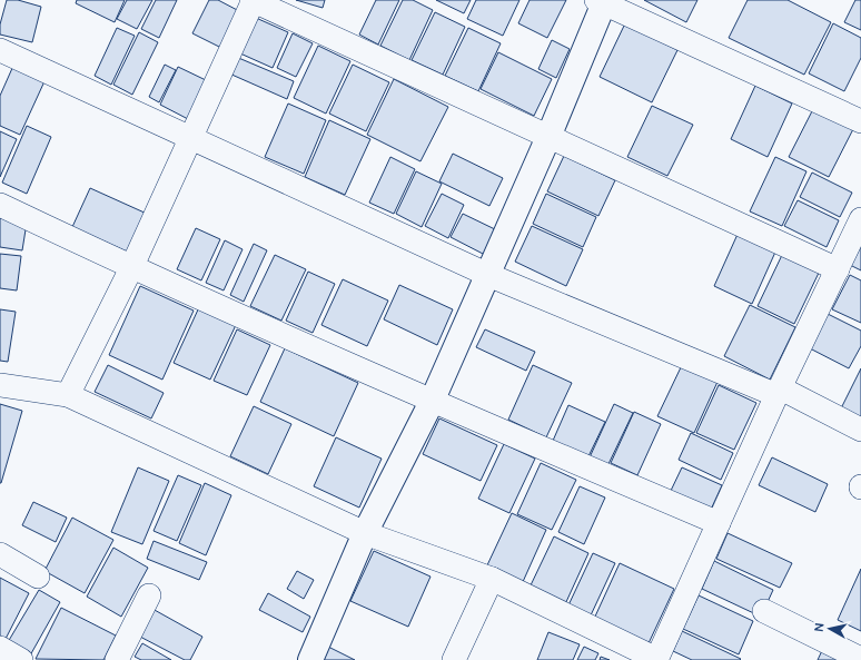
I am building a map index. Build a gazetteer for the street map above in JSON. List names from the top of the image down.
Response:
{
  "north": "left"
}
